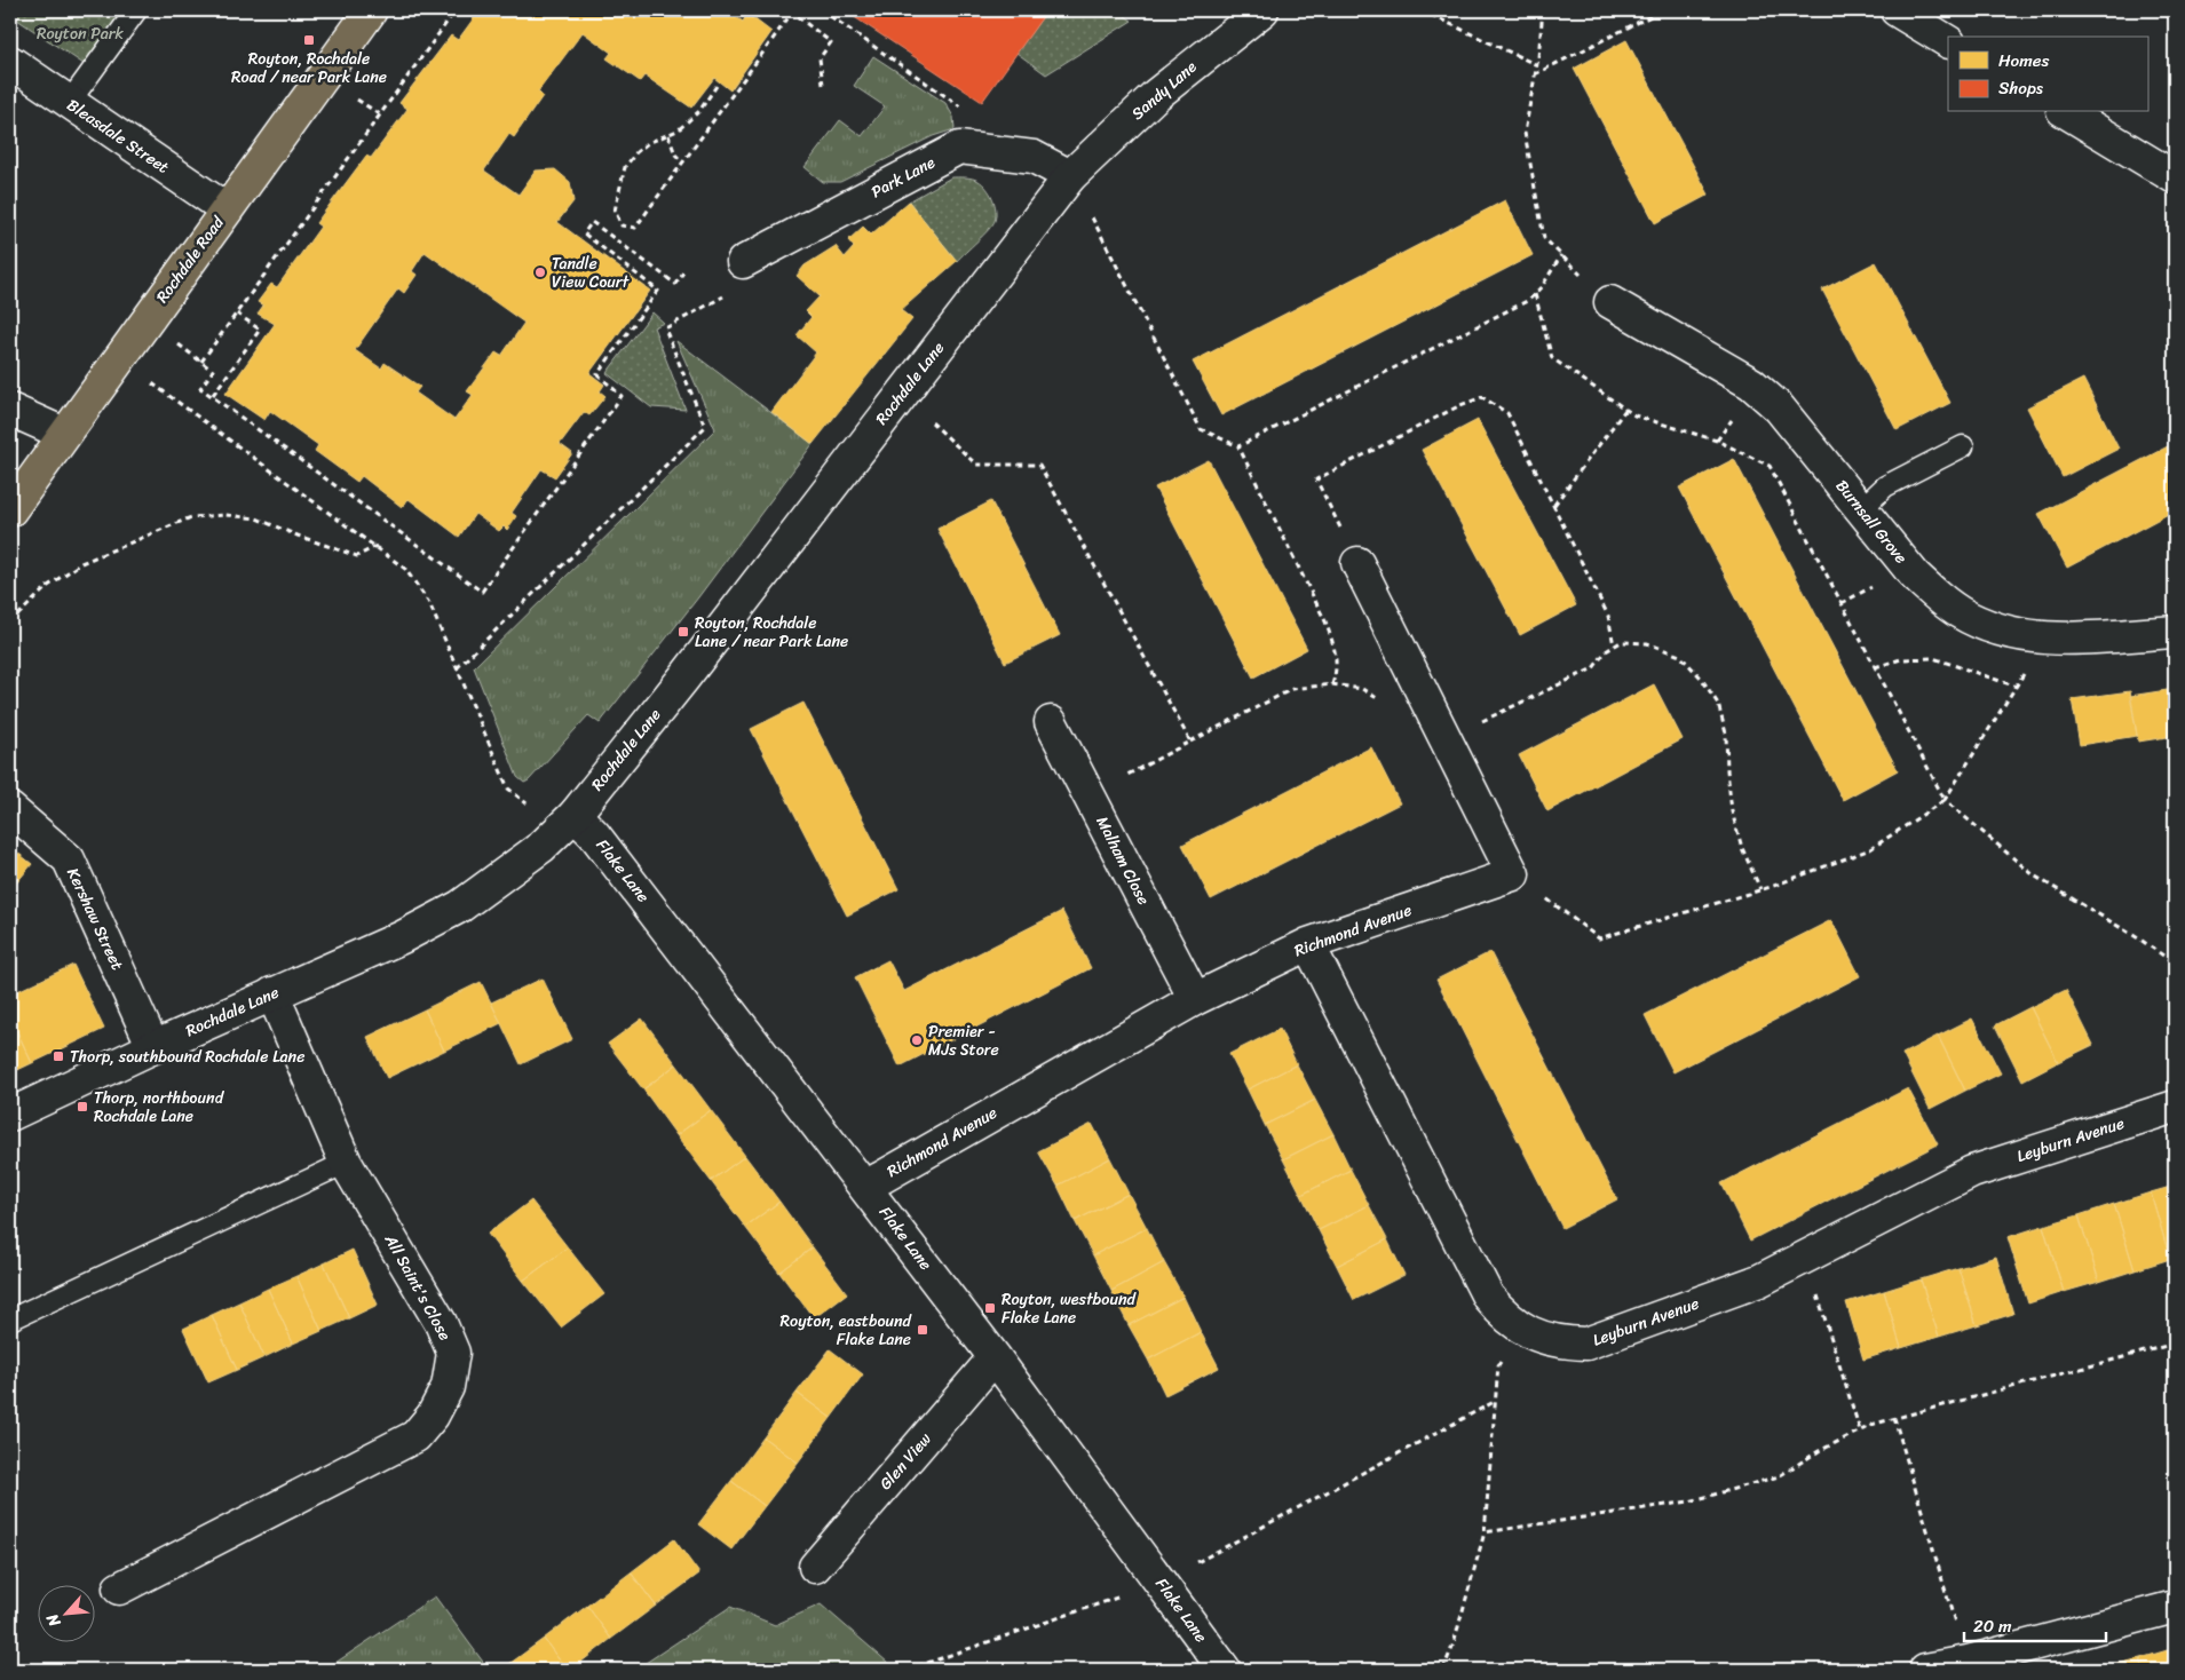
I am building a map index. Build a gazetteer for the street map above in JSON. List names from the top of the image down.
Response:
{
  "streets": {
    "main road": ["Rochdale Road"],
    "street": [
      "Sandy Lane",
      "Bleasdale Street",
      "Park Lane",
      "Rochdale Lane",
      "Burnsall Grove",
      "Malham Close",
      "Flake Lane",
      "Kershaw Street",
      "Richmond Avenue",
      "Leyburn Avenue",
      "All Saint's Close",
      "Glen View"
    ]
  },
  "crossings": [
    ["Sandy Lane", "Park Lane"],
    ["Sandy Lane", "Rochdale Lane"],
    ["Bleasdale Street", "Rochdale Road"],
    ["Park Lane", "Rochdale Lane"],
    ["Rochdale Lane", "Flake Lane"],
    ["Rochdale Lane", "Kershaw Street"],
    ["Rochdale Lane", "All Saint's Close"],
    ["Malham Close", "Richmond Avenue"],
    ["Flake Lane", "Richmond Avenue"],
    ["Flake Lane", "Glen View"],
    ["Richmond Avenue", "Leyburn Avenue"]
  ],
  "parks": ["Royton Park"],
  "places": {
    "transit": [
      "Royton, Rochdale Road / near Park Lane",
      "Royton, Rochdale Lane / near Park Lane",
      "Thorp, southbound Rochdale Lane",
      "Thorp, northbound Rochdale Lane",
      "Royton, westbound Flake Lane",
      "Royton, eastbound Flake Lane"
    ],
    "other": ["Tandle View Court", "Premier - MJs Store"]
  },
  "legend": ["Homes", "Shops"],
  "scale_bar": "20 m",
  "north": "bottom left"
}
